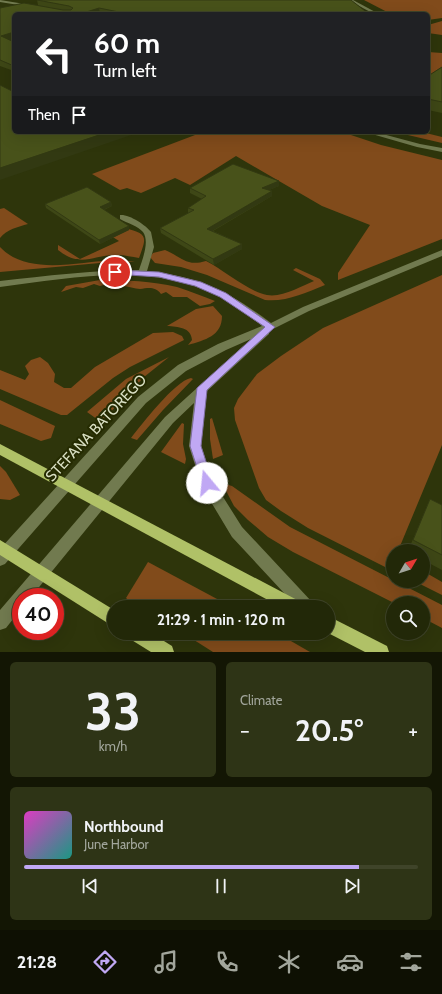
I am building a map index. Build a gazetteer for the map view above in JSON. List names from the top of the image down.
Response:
{
  "streets": {
    "street": ["STEFANA BATOREGO"]
  },
  "north": "top right",
  "page": {
    "turn": ["60 m", "Turn left"],
    "then": "Then",
    "limit": "40",
    "trip": "21:29 · 1 min · 120 m",
    "tile": [
      ["33", "km/h"],
      "Climate"
    ],
    "heat": ["−", "20.5°", "+"],
    "song": ["Northbound", "June Harbor"],
    "tabs": "21:28"
  }
}
